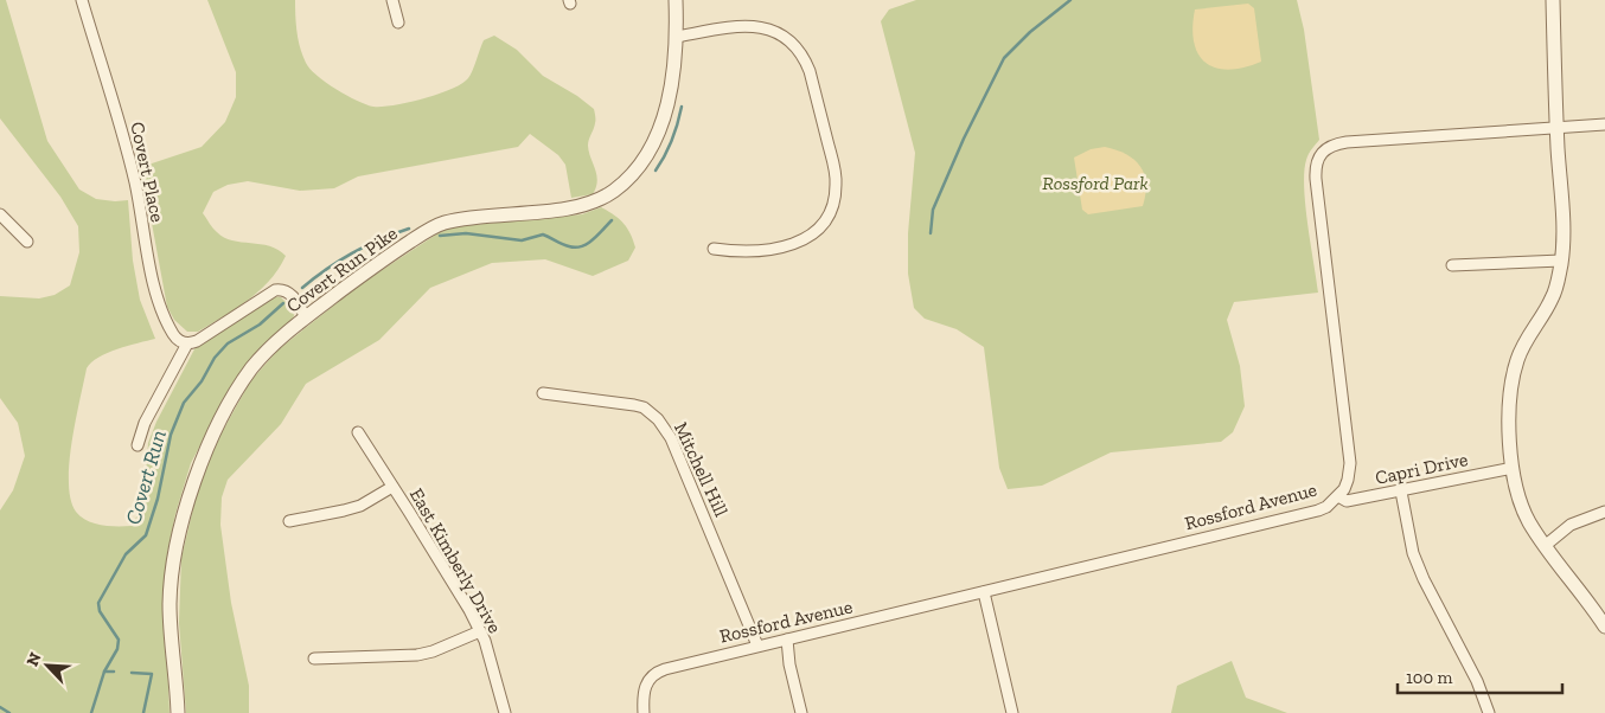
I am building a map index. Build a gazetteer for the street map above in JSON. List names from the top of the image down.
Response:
{
  "streets": {
    "street": [
      "Covert Place",
      "Covert Run Pike",
      "Capri Drive",
      "Mitchell Hill",
      "Rossford Avenue",
      "East Kimberly Drive"
    ]
  },
  "crossings": [
    ["Capri Drive", "Rossford Avenue"],
    ["Mitchell Hill", "Rossford Avenue"]
  ],
  "water": ["Covert Run"],
  "parks": ["Rossford Park"],
  "scale_bar": "100 m",
  "north": "top left"
}
